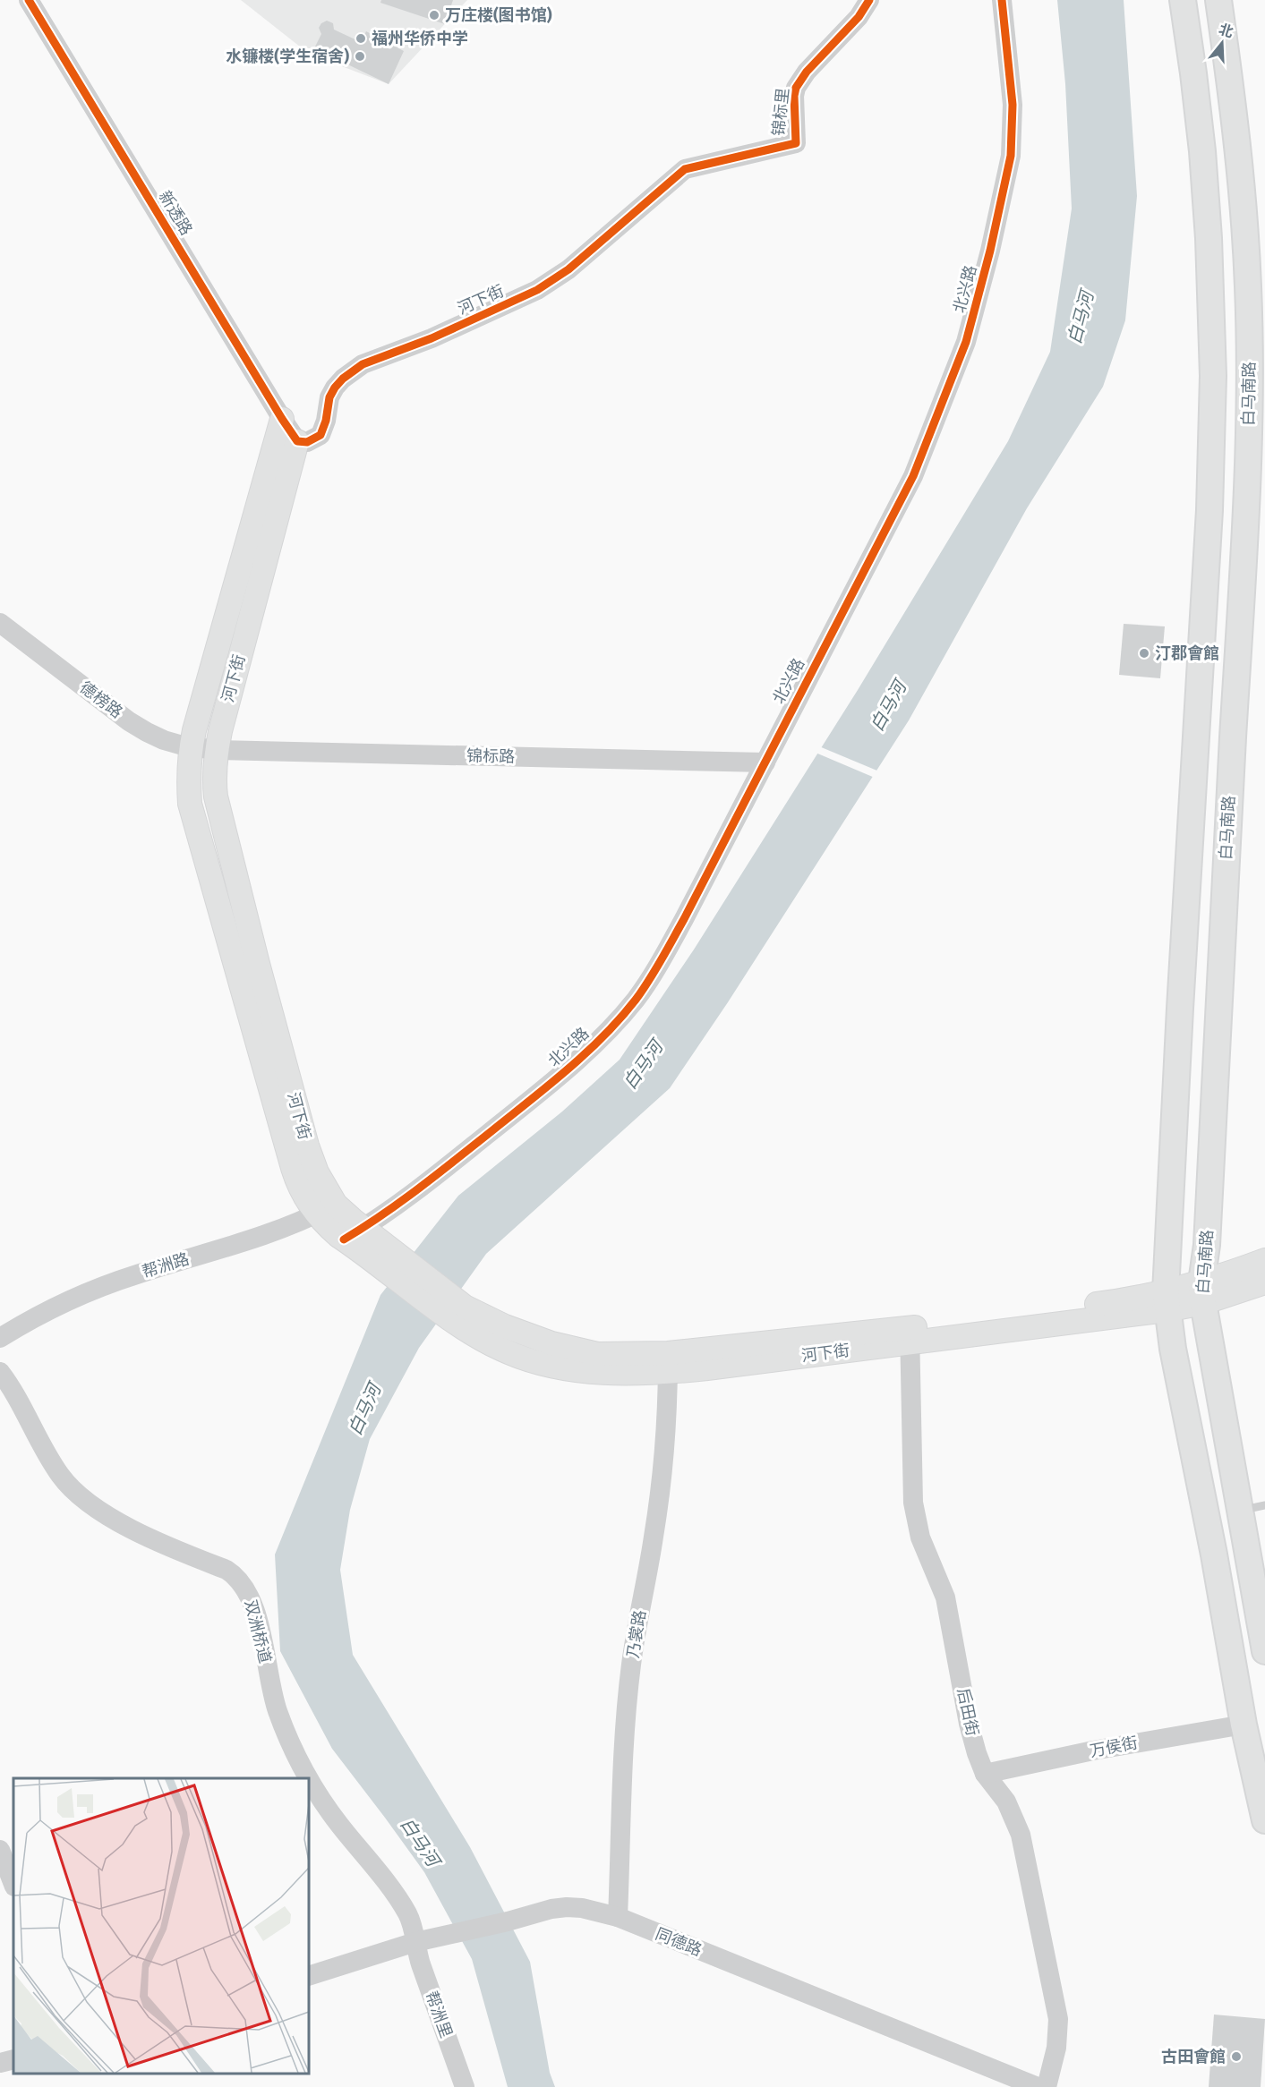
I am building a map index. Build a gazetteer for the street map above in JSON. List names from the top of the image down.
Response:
{
  "streets": {
    "main road": ["河下街", "白马南路"],
    "street": [
      "锦标里",
      "新透路",
      "北兴路",
      "德榜路",
      "锦标路",
      "帮洲路",
      "双洲桥道",
      "乃裳路",
      "后田街",
      "万侯街",
      "同德路",
      "帮洲里"
    ]
  },
  "crossings": [
    ["锦标里", "河下街"],
    ["新透路", "河下街"],
    ["北兴路", "河下街"],
    ["北兴路", "锦标路"],
    ["河下街", "白马南路"],
    ["河下街", "德榜路"],
    ["河下街", "锦标路"],
    ["河下街", "帮洲路"],
    ["河下街", "乃裳路"],
    ["河下街", "后田街"],
    ["德榜路", "锦标路"],
    ["双洲桥道", "同德路"],
    ["双洲桥道", "帮洲里"],
    ["乃裳路", "同德路"],
    ["后田街", "万侯街"],
    ["同德路", "帮洲里"]
  ],
  "water": ["白马河"],
  "places": [
    "万庄楼(图书馆)",
    "福州华侨中学",
    "水镰楼(学生宿舍)",
    "汀郡會館",
    "古田會館"
  ],
  "north": "top"
}
